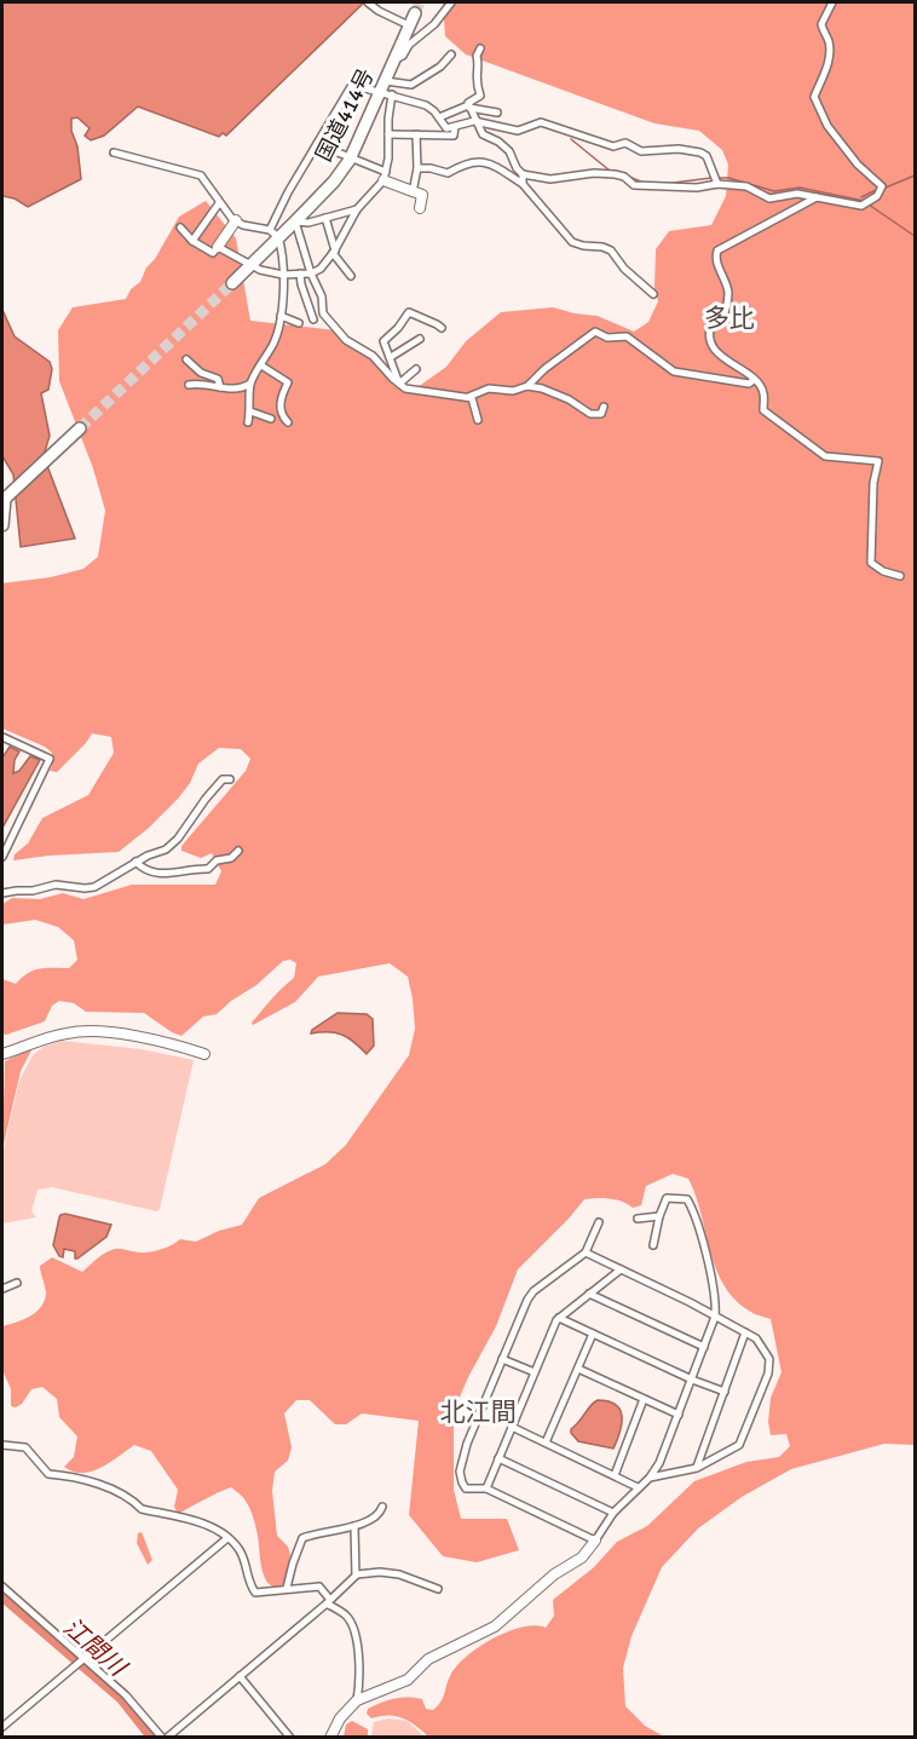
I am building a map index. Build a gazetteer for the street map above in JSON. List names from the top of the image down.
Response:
{
  "streets": {
    "highway": ["国道414号"]
  },
  "districts": ["多比", "北江間"],
  "water": ["江間川"]
}
